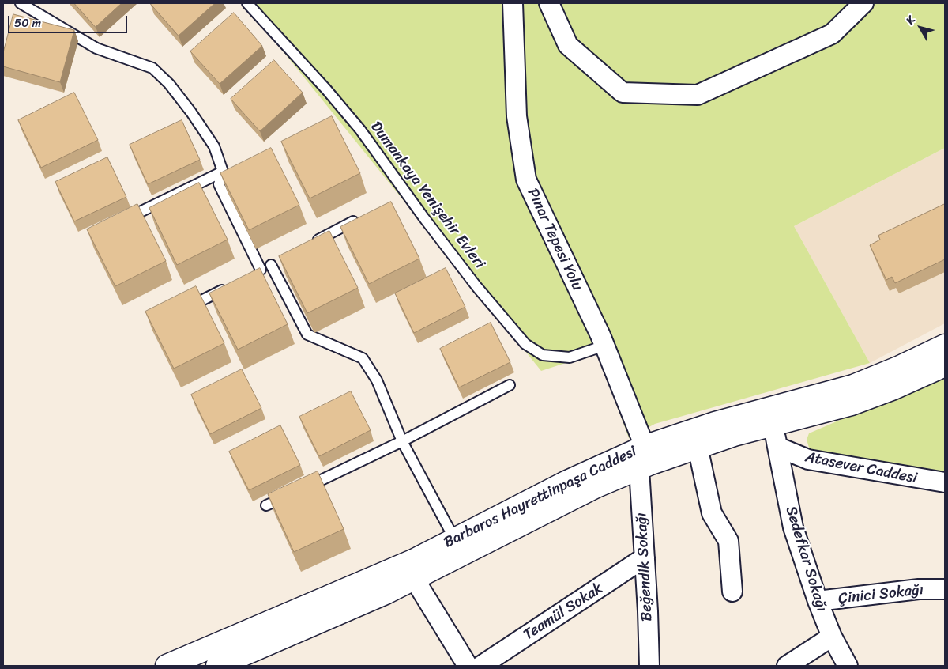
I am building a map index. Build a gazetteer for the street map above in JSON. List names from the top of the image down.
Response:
{
  "streets": {
    "street": [
      "Pınar Tepesi Yolu",
      "Atasever Caddesi",
      "Barbaros Hayrettinpaşa Caddesi",
      "Sedefkar Sokağı",
      "Beğendik Sokağı",
      "Çinici Sokağı",
      "Teamül Sokak"
    ],
    "lane": ["Dumankaya Yenişehir Evleri"]
  },
  "crossings": [
    ["Dumankaya Yenişehir Evleri", "Pınar Tepesi Yolu"],
    ["Pınar Tepesi Yolu", "Barbaros Hayrettinpaşa Caddesi"],
    ["Pınar Tepesi Yolu", "Beğendik Sokağı"],
    ["Atasever Caddesi", "Sedefkar Sokağı"],
    ["Barbaros Hayrettinpaşa Caddesi", "Beğendik Sokağı"],
    ["Sedefkar Sokağı", "Çinici Sokağı"],
    ["Beğendik Sokağı", "Teamül Sokak"]
  ],
  "scale_bar": "50 m",
  "north": "top left"
}
